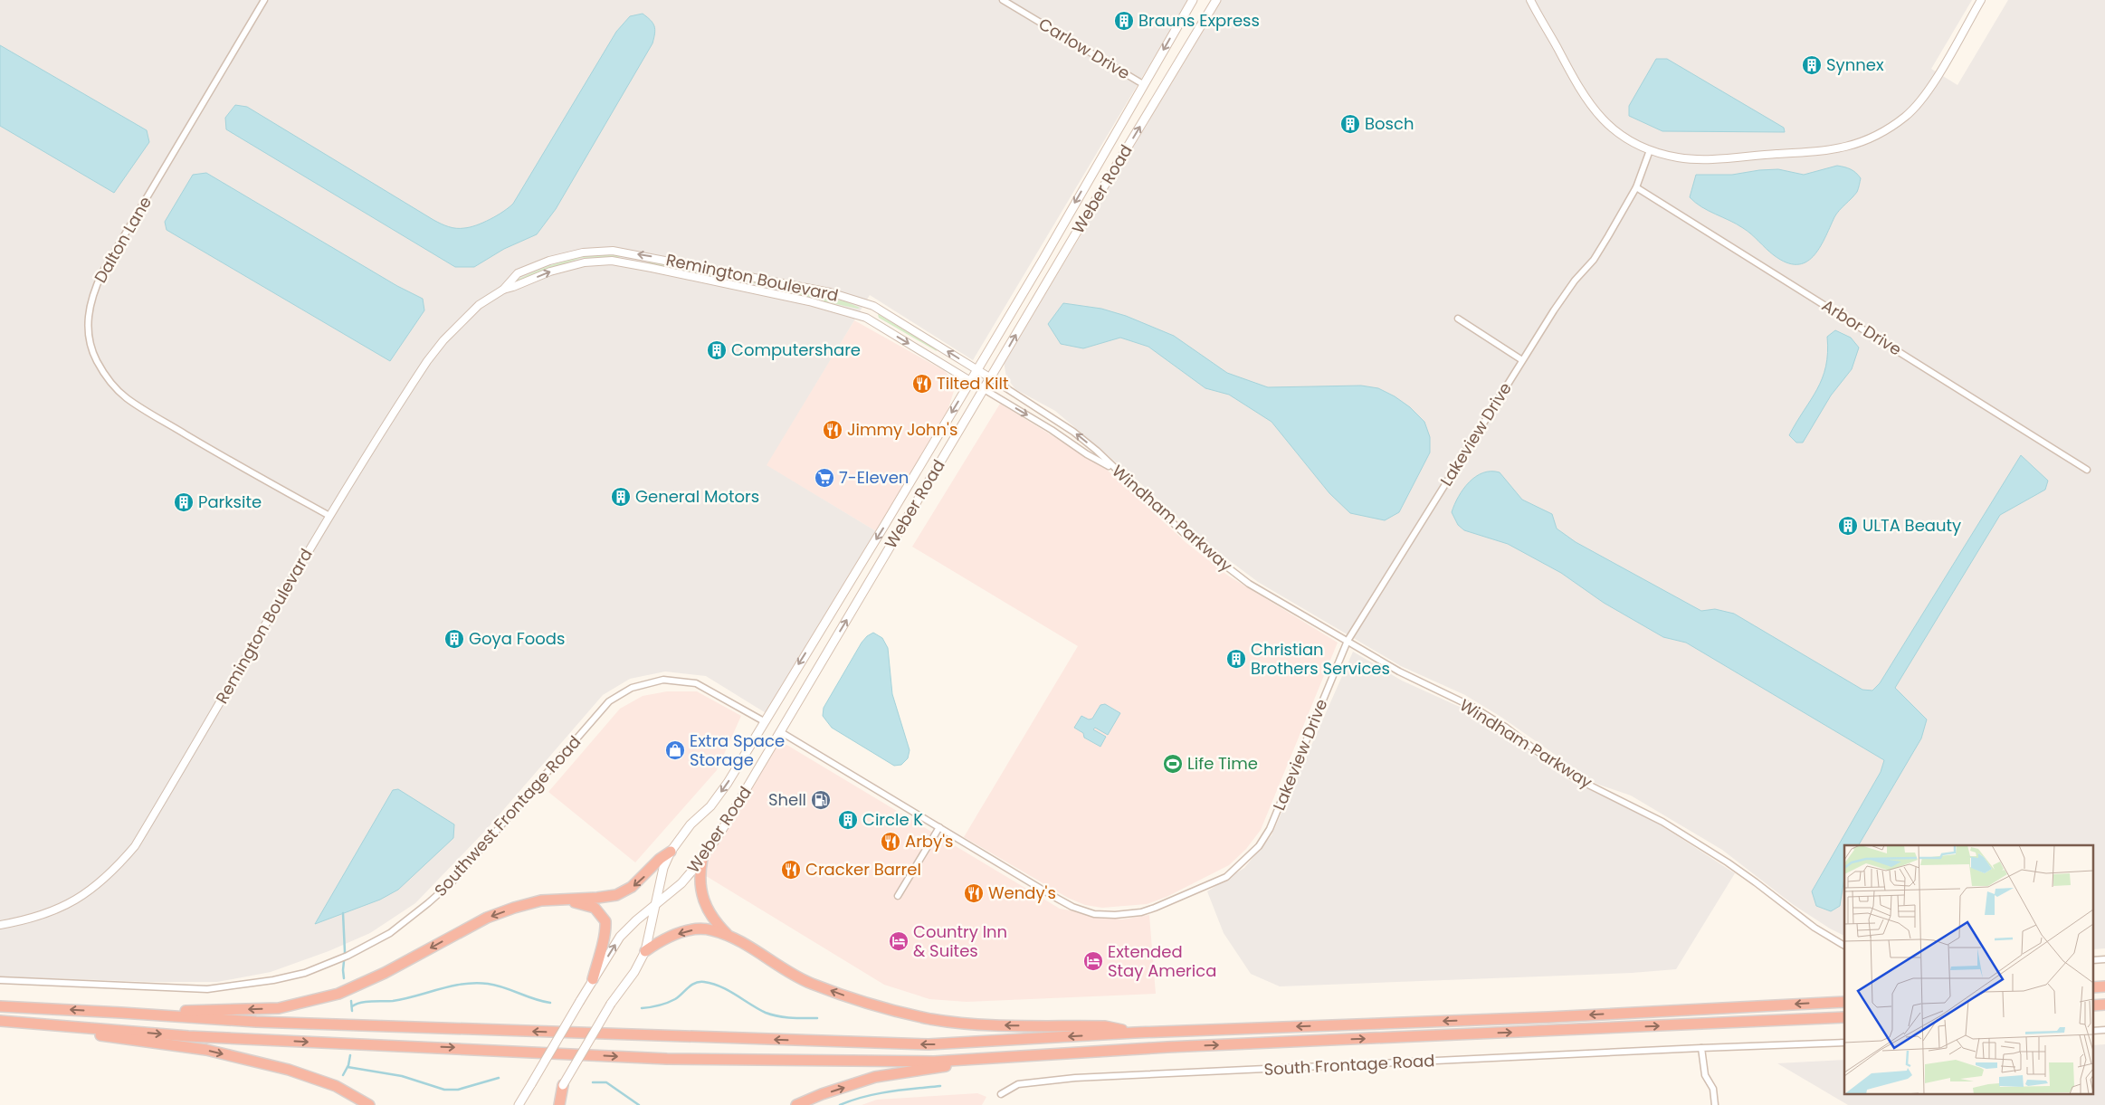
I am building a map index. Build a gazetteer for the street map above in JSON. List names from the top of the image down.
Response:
{
  "streets": {
    "main road": ["Weber Road"],
    "street": [
      "Carlow Drive",
      "Dalton Lane",
      "Remington Boulevard",
      "Arbor Drive",
      "Lakeview Drive",
      "Windham Parkway",
      "Southwest Frontage Road",
      "South Frontage Road"
    ]
  },
  "crossings": [
    ["Carlow Drive", "Weber Road"],
    ["Weber Road", "Remington Boulevard"],
    ["Weber Road", "Lakeview Drive"],
    ["Weber Road", "Windham Parkway"],
    ["Weber Road", "Southwest Frontage Road"],
    ["Dalton Lane", "Remington Boulevard"],
    ["Remington Boulevard", "Windham Parkway"],
    ["Arbor Drive", "Lakeview Drive"],
    ["Lakeview Drive", "Windham Parkway"]
  ],
  "places": {
    "building": [
      "Brauns Express",
      "Synnex",
      "Bosch",
      "Computershare",
      "General Motors",
      "Parksite",
      "ULTA Beauty",
      "Goya Foods",
      "Christian Brothers Services",
      "Circle K"
    ],
    "restaurant": [
      "Tilted Kilt",
      "Jimmy John's",
      "Arby's",
      "Cracker Barrel",
      "Wendy's"
    ],
    "supermarket": ["7-Eleven"],
    "shop": ["Extra Space Storage"],
    "sports": ["Life Time"],
    "fuel station": ["Shell"],
    "hotel": ["Country Inn & Suites", "Extended Stay America"]
  }
}
